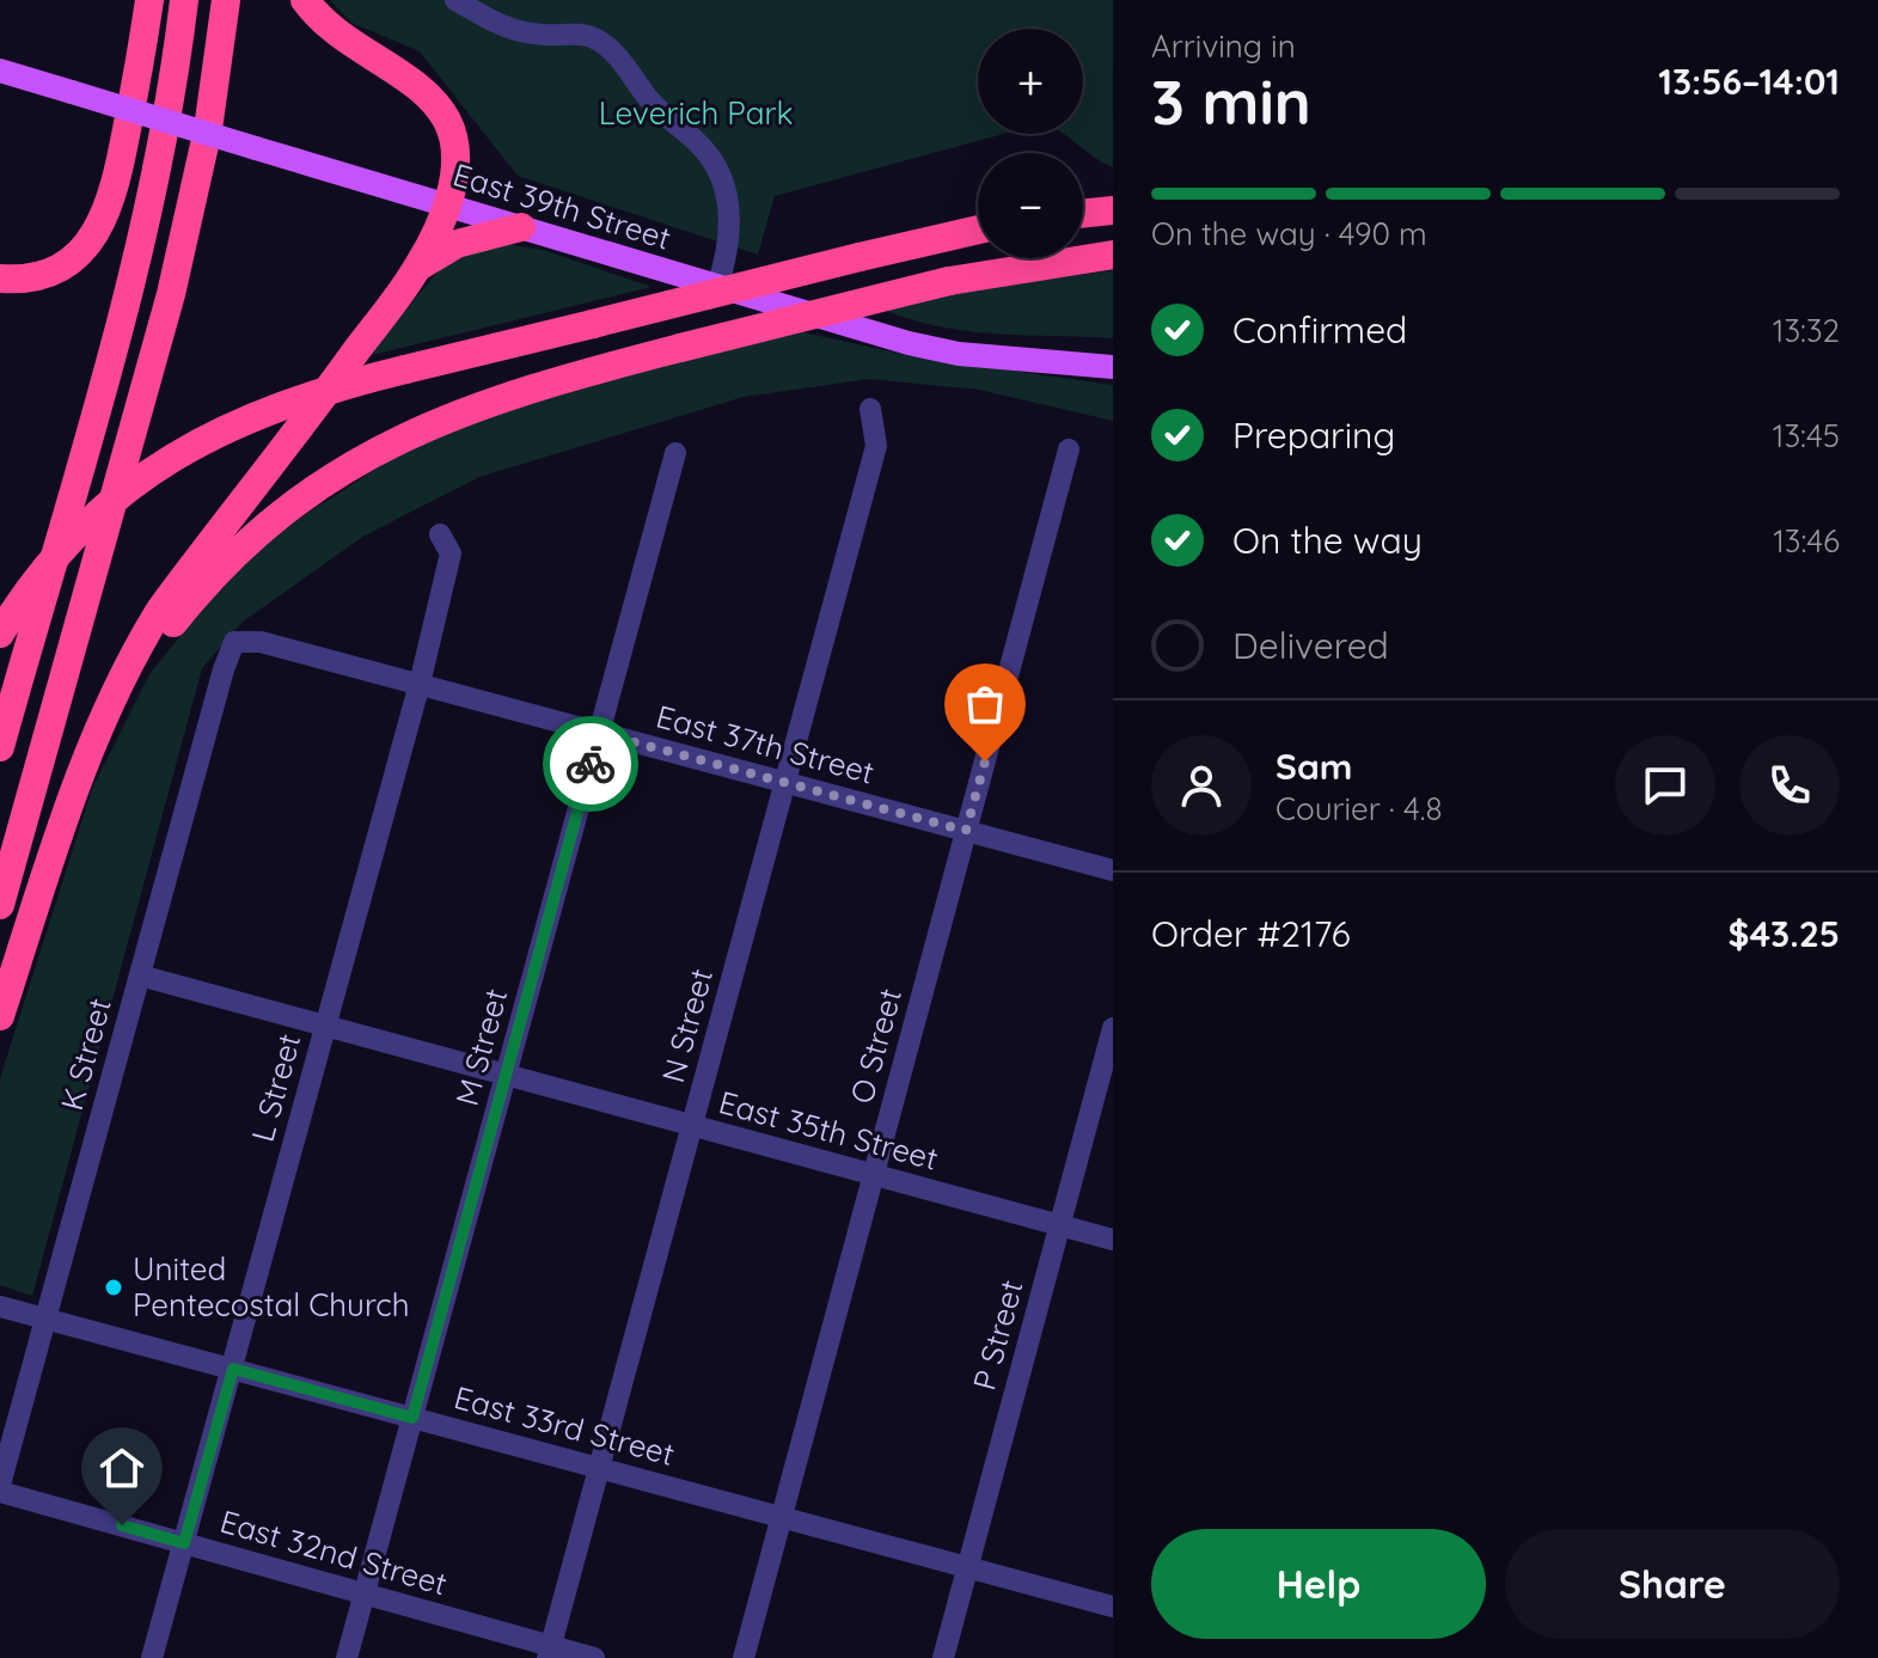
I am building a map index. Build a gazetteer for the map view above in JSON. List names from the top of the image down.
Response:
{
  "streets": {
    "main road": ["East 39th Street"],
    "street": [
      "East 37th Street",
      "N Street",
      "O Street",
      "M Street",
      "K Street",
      "L Street",
      "East 35th Street",
      "P Street",
      "East 33rd Street",
      "East 32nd Street"
    ]
  },
  "crossings": [
    ["East 37th Street", "N Street"],
    ["East 37th Street", "O Street"],
    ["East 37th Street", "M Street"],
    ["East 37th Street", "K Street"],
    ["East 37th Street", "L Street"],
    ["N Street", "East 35th Street"],
    ["N Street", "East 33rd Street"],
    ["N Street", "East 32nd Street"],
    ["O Street", "East 35th Street"],
    ["O Street", "East 33rd Street"],
    ["M Street", "East 35th Street"],
    ["M Street", "East 33rd Street"],
    ["M Street", "East 32nd Street"],
    ["K Street", "East 35th Street"],
    ["K Street", "East 33rd Street"],
    ["K Street", "East 32nd Street"],
    ["L Street", "East 35th Street"],
    ["L Street", "East 33rd Street"],
    ["L Street", "East 32nd Street"],
    ["East 35th Street", "P Street"],
    ["P Street", "East 33rd Street"]
  ],
  "parks": ["Leverich Park"],
  "places": ["United Pentecostal Church"],
  "page": {
    "heading": ["3 min", "Arriving in", "13:56–14:01"],
    "panel": [
      "Sam",
      "Courier · 4.8",
      "Order #2176",
      "$43.25"
    ],
    "map_buttons": ["+", "−"],
    "bar": "On the way · 490 m",
    "list": [
      ["Confirmed", "13:32"],
      ["Preparing", "13:45"],
      ["On the way", "13:46"],
      "Delivered"
    ],
    "buttons": ["Help", "Share"]
  }
}
